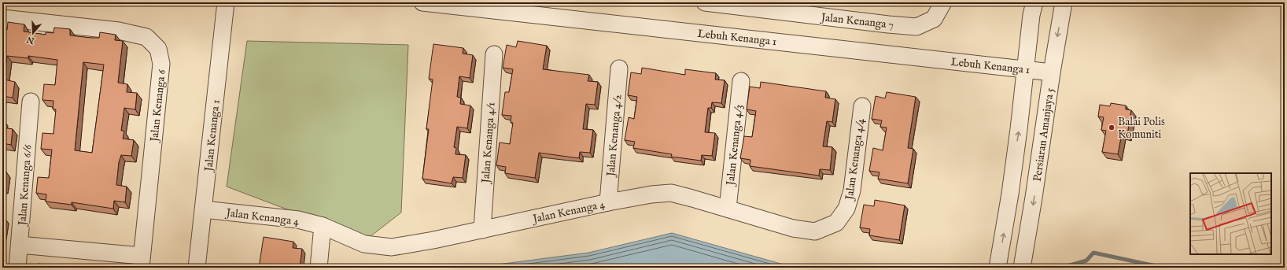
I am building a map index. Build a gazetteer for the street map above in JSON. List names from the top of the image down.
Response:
{
  "streets": {
    "street": [
      "Jalan Kenanga 7",
      "Lebuh Kenanga 1",
      "Jalan Kenanga 6",
      "Persiaran Amanjaya 5",
      "Jalan Kenanga 1",
      "Jalan Kenanga 4/2",
      "Jalan Kenanga 4/1",
      "Jalan Kenanga 4/3",
      "Jalan Kenanga 4/4",
      "Jalan Kenanga 6/6",
      "Jalan Kenanga 4"
    ]
  },
  "crossings": [
    ["Lebuh Kenanga 1", "Persiaran Amanjaya 5"],
    ["Jalan Kenanga 1", "Jalan Kenanga 4"],
    ["Jalan Kenanga 4/2", "Jalan Kenanga 4"],
    ["Jalan Kenanga 4/1", "Jalan Kenanga 4"],
    ["Jalan Kenanga 4/3", "Jalan Kenanga 4"],
    ["Jalan Kenanga 4/4", "Jalan Kenanga 4"]
  ],
  "places": ["Balai Polis Komuniti"],
  "north": "bottom"
}
